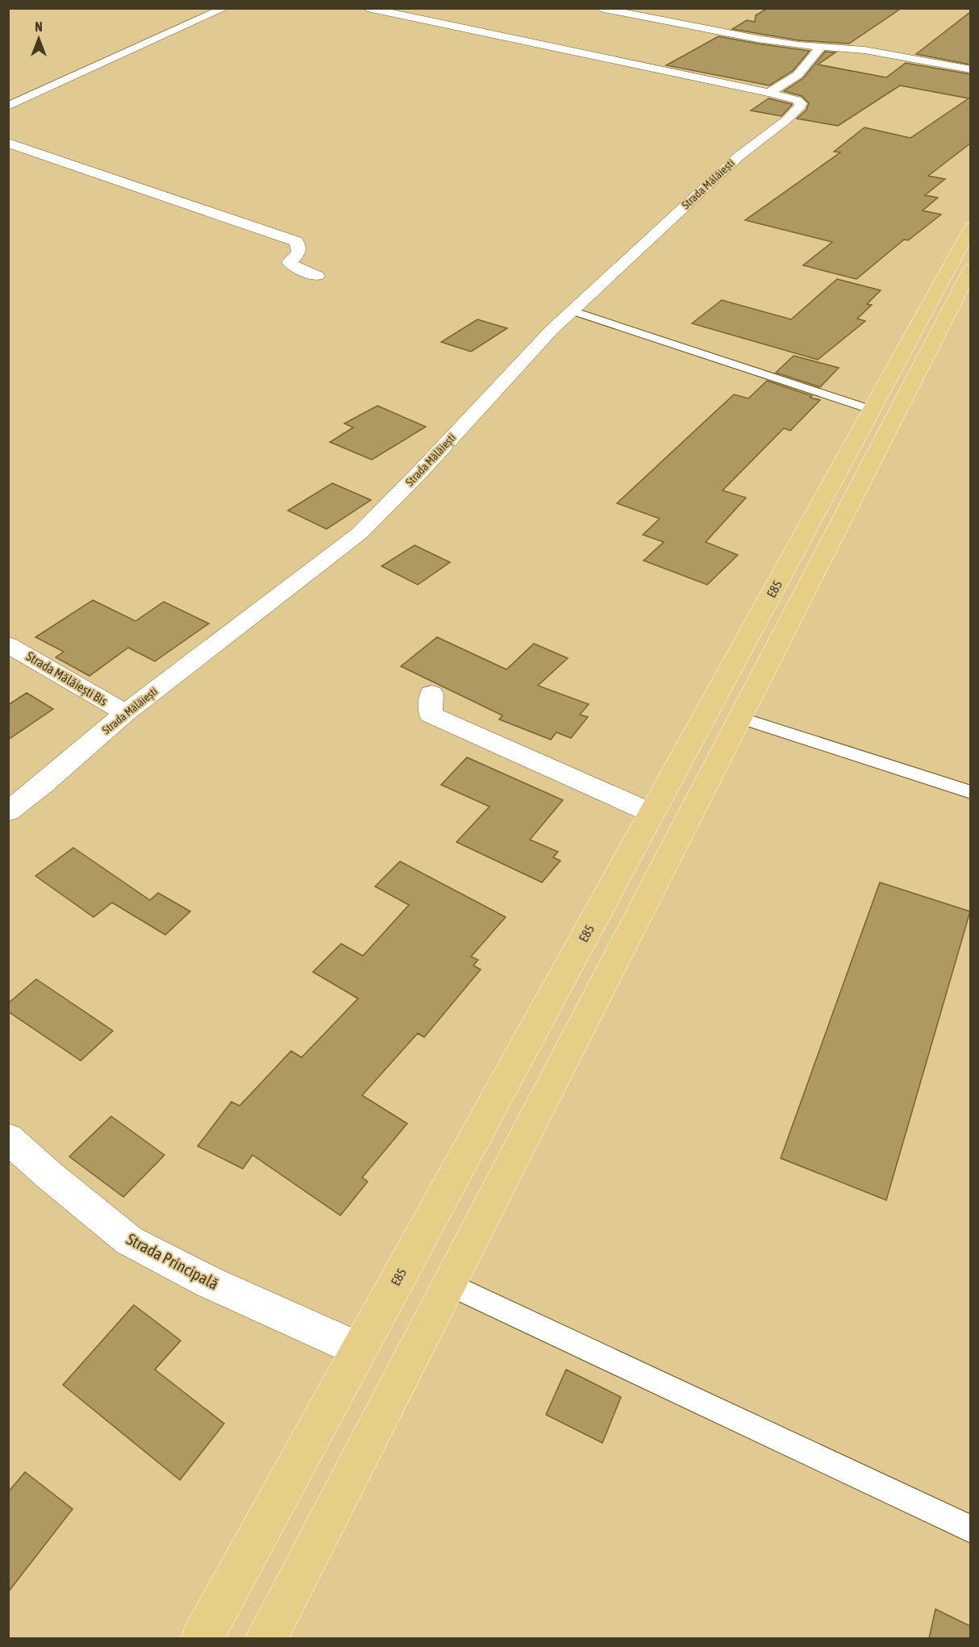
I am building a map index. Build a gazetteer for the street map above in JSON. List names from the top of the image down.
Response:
{
  "streets": {
    "main road": ["E85"],
    "street": ["Strada Mălăiești", "Strada Mălăiești Bis", "Strada Principală"]
  },
  "crossings": [
    ["Strada Mălăiești", "Strada Mălăiești Bis"],
    ["E85", "Strada Principală"]
  ],
  "north": "top"
}
